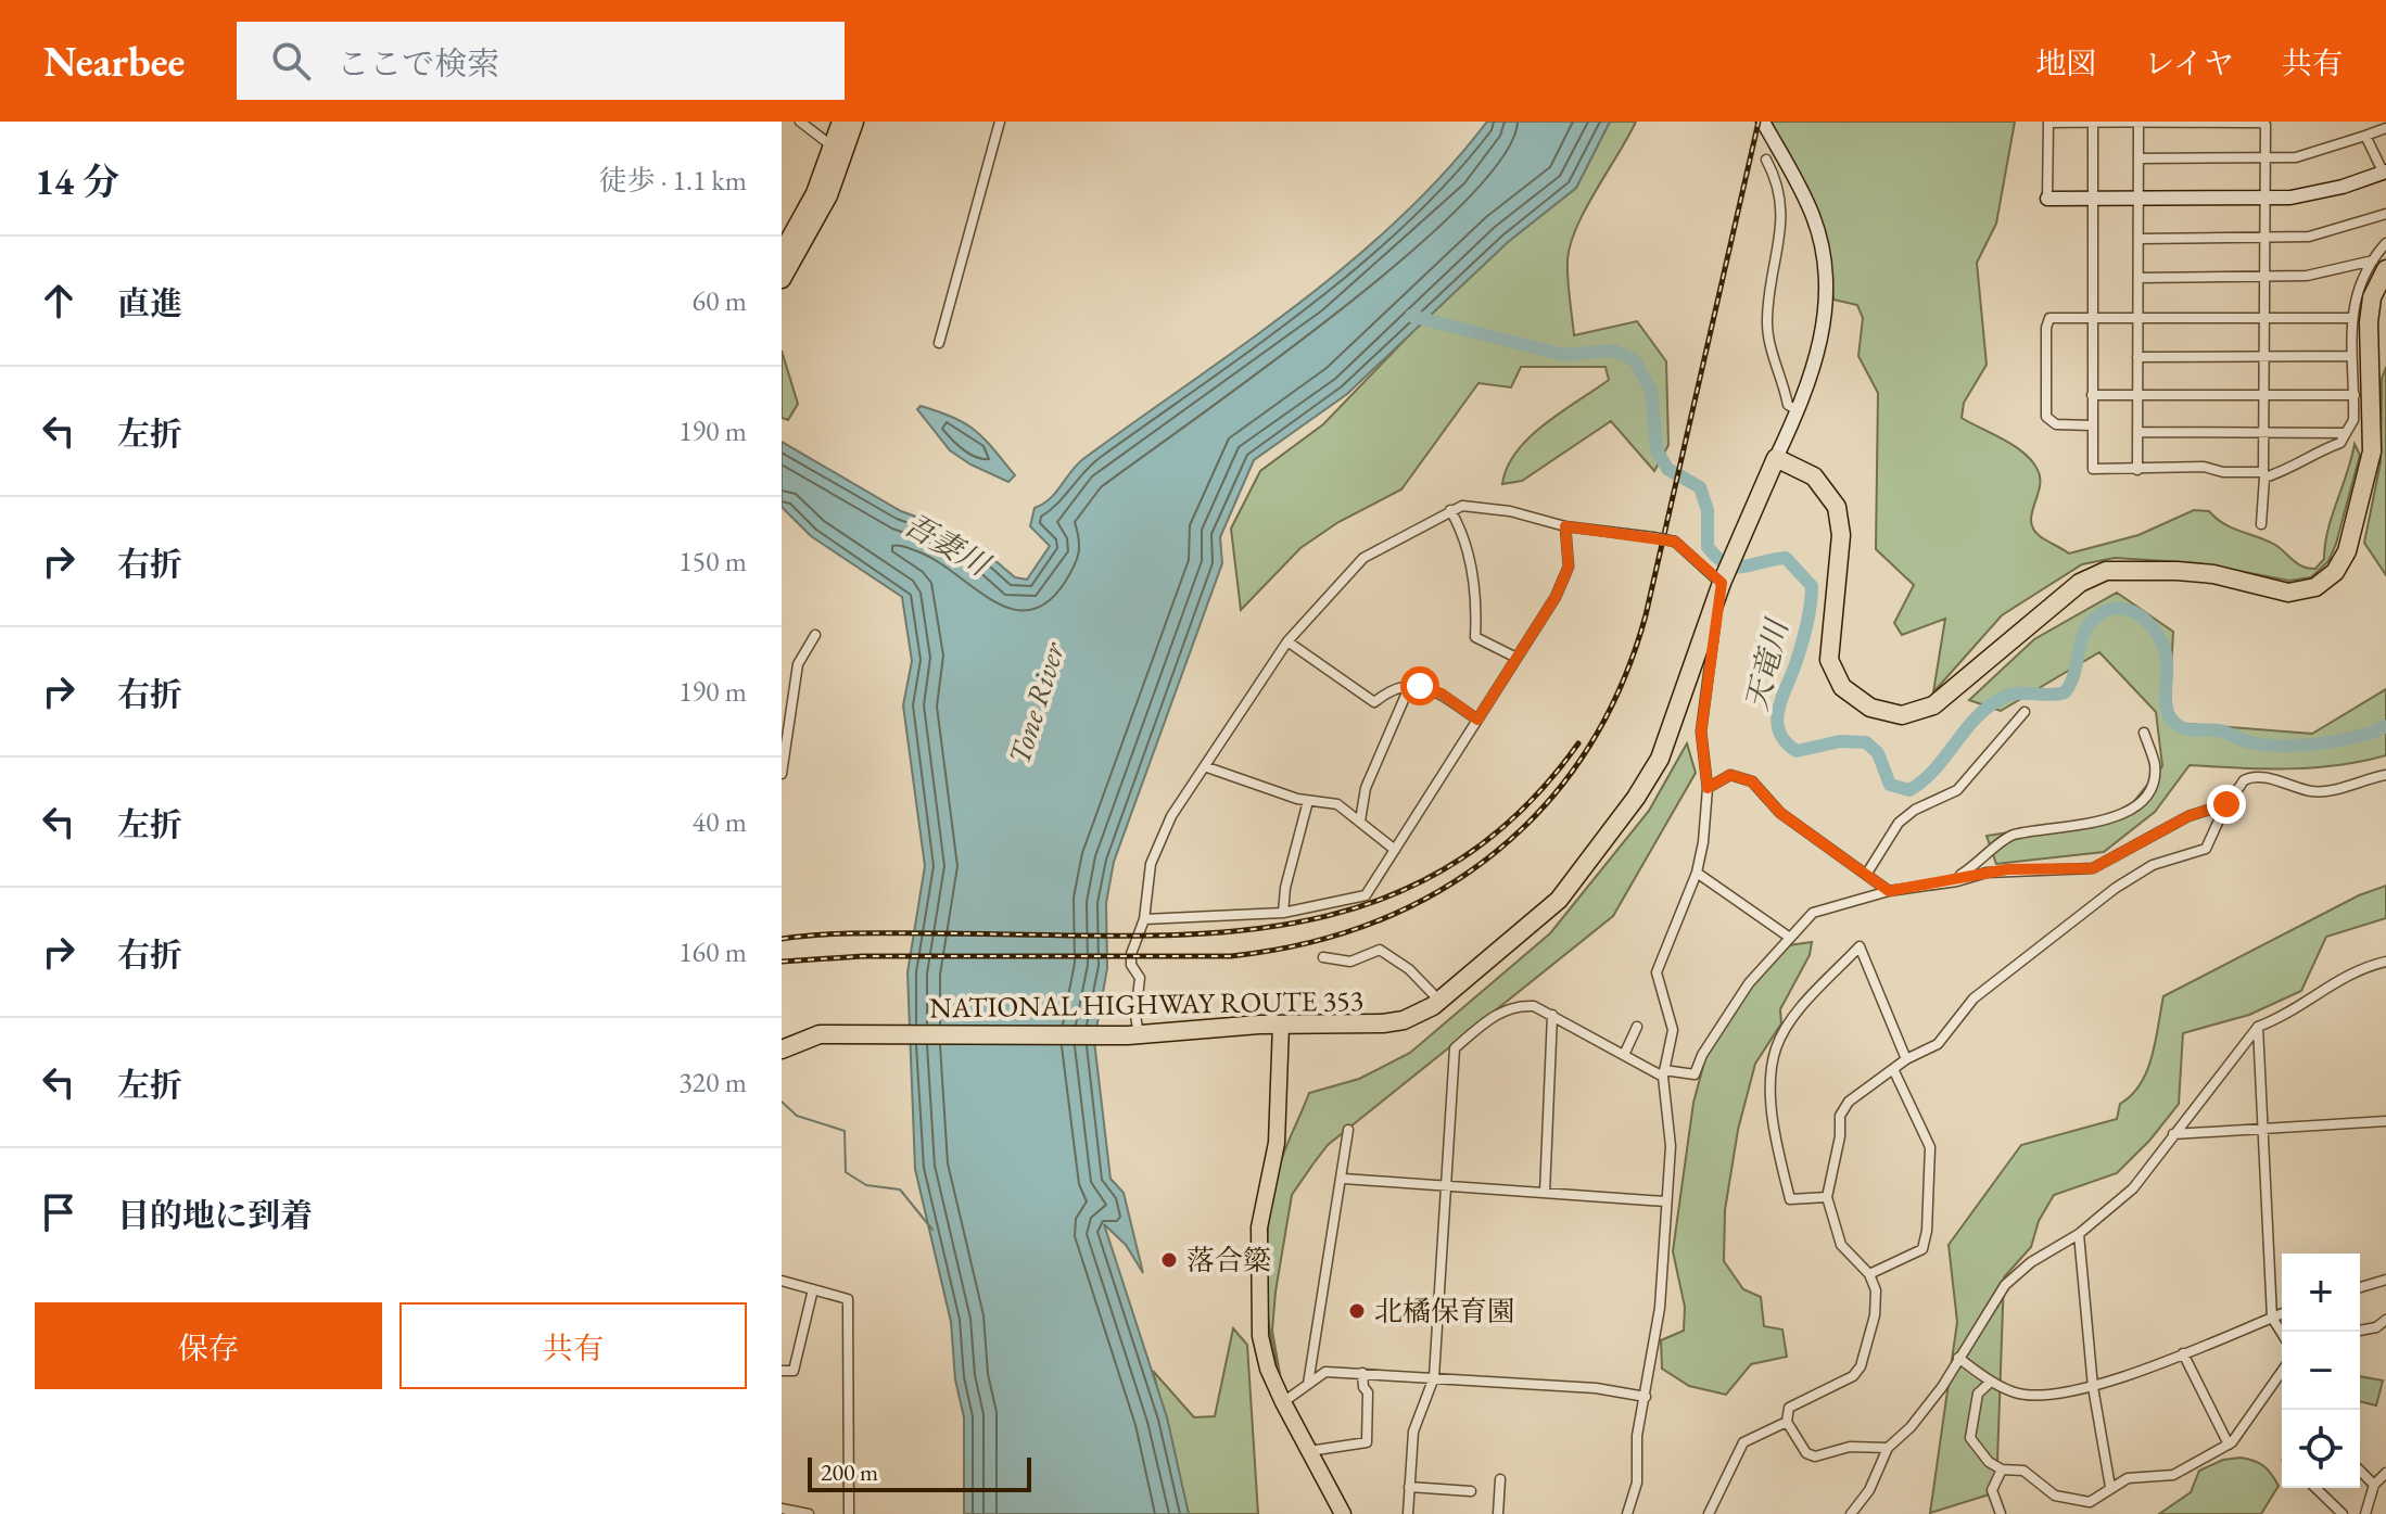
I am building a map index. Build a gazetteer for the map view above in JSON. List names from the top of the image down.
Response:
{
  "streets": {
    "highway": ["NATIONAL HIGHWAY ROUTE 353"]
  },
  "water": ["吾妻川", "天竜川", "Tone River"],
  "places": ["落合簗", "北橘保育園"],
  "scale_bar": "200 m",
  "page": {
    "header": "Nearbee",
    "search": "ここで検索",
    "nav": ["地図", "レイヤ", "共有"],
    "heading": ["14 分", "徒歩 · 1.1 km"],
    "list": [
      ["直進", "60 m"],
      ["左折", "190 m"],
      ["右折", "150 m"],
      ["右折", "190 m"],
      ["左折", "40 m"],
      ["右折", "160 m"],
      ["左折", "320 m"],
      "目的地に到着"
    ],
    "map_buttons": ["+", "−"],
    "buttons": ["保存", "共有"],
    "scale": "200 m"
  }
}
